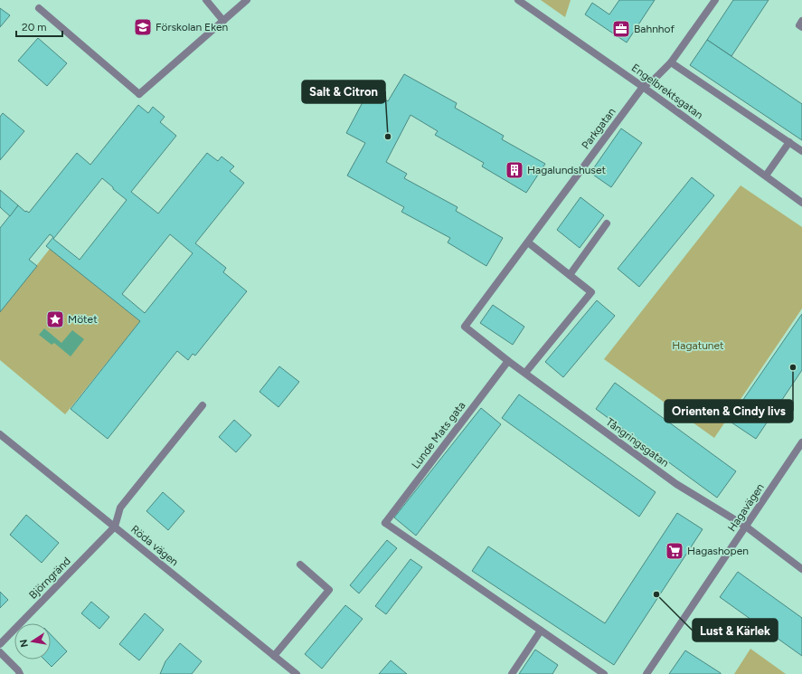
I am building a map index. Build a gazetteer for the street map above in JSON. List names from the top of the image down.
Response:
{
  "streets": {
    "street": [
      "Engelbrektsgatan",
      "Parkgatan",
      "Lunde Mats gata",
      "Tångringsgatan",
      "Hagavägen",
      "Röda vägen",
      "Björngränd"
    ]
  },
  "crossings": [
    ["Engelbrektsgatan", "Parkgatan"],
    ["Parkgatan", "Tångringsgatan"],
    ["Lunde Mats gata", "Tångringsgatan"],
    ["Tångringsgatan", "Hagavägen"],
    ["Röda vägen", "Björngränd"]
  ],
  "parks": ["Hagatunet"],
  "places": {
    "school or university": ["Förskolan Eken"],
    "office": ["Bahnhof"],
    "other": ["Salt & Citron", "Orienten & Cindy livs", "Lust & Kärlek"],
    "building": ["Hagalundshuset"],
    "place": ["Mötet"],
    "supermarket": ["Hagashopen"]
  },
  "scale_bar": "20 m",
  "north": "left"
}
